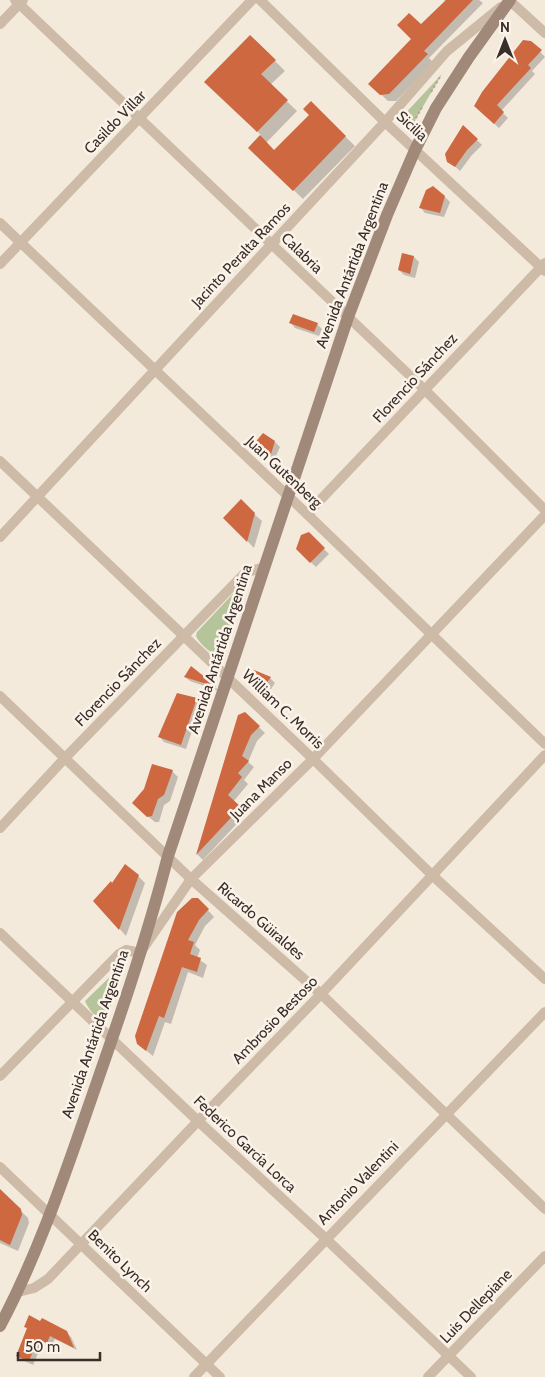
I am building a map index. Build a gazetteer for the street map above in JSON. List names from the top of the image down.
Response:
{
  "streets": {
    "main road": ["Avenida Antártida Argentina"],
    "street": [
      "Casildo Villar",
      "Sicilia",
      "Calabria",
      "Jacinto Peralta Ramos",
      "Florencio Sánchez",
      "Juan Gutenberg",
      "William C. Morris",
      "Juana Manso",
      "Ricardo Güiraldes",
      "Ambrosio Bestoso",
      "Federico García Lorca",
      "Antonio Valentini",
      "Benito Lynch",
      "Luis Dellepiane"
    ]
  },
  "crossings": [
    ["Casildo Villar", "Calabria"],
    ["Casildo Villar", "Juan Gutenberg"],
    ["Sicilia", "Jacinto Peralta Ramos"],
    ["Sicilia", "Avenida Antártida Argentina"],
    ["Sicilia", "Florencio Sánchez"],
    ["Calabria", "Jacinto Peralta Ramos"],
    ["Calabria", "Avenida Antártida Argentina"],
    ["Calabria", "Florencio Sánchez"],
    ["Jacinto Peralta Ramos", "Avenida Antártida Argentina"],
    ["Jacinto Peralta Ramos", "Juan Gutenberg"],
    ["Jacinto Peralta Ramos", "William C. Morris"],
    ["Avenida Antártida Argentina", "Florencio Sánchez"],
    ["Avenida Antártida Argentina", "Juan Gutenberg"],
    ["Avenida Antártida Argentina", "William C. Morris"],
    ["Avenida Antártida Argentina", "Juana Manso"],
    ["Avenida Antártida Argentina", "Ricardo Güiraldes"],
    ["Avenida Antártida Argentina", "Ambrosio Bestoso"],
    ["Avenida Antártida Argentina", "Federico García Lorca"],
    ["Avenida Antártida Argentina", "Benito Lynch"],
    ["Florencio Sánchez", "Juan Gutenberg"],
    ["Florencio Sánchez", "William C. Morris"],
    ["Florencio Sánchez", "Ricardo Güiraldes"],
    ["Juan Gutenberg", "Juana Manso"],
    ["William C. Morris", "Juana Manso"],
    ["William C. Morris", "Ambrosio Bestoso"],
    ["Juana Manso", "Ricardo Güiraldes"],
    ["Ricardo Güiraldes", "Ambrosio Bestoso"],
    ["Ricardo Güiraldes", "Antonio Valentini"],
    ["Ambrosio Bestoso", "Federico García Lorca"],
    ["Ambrosio Bestoso", "Benito Lynch"],
    ["Federico García Lorca", "Antonio Valentini"],
    ["Federico García Lorca", "Luis Dellepiane"],
    ["Antonio Valentini", "Benito Lynch"]
  ],
  "scale_bar": "50 m",
  "north": "top"
}
